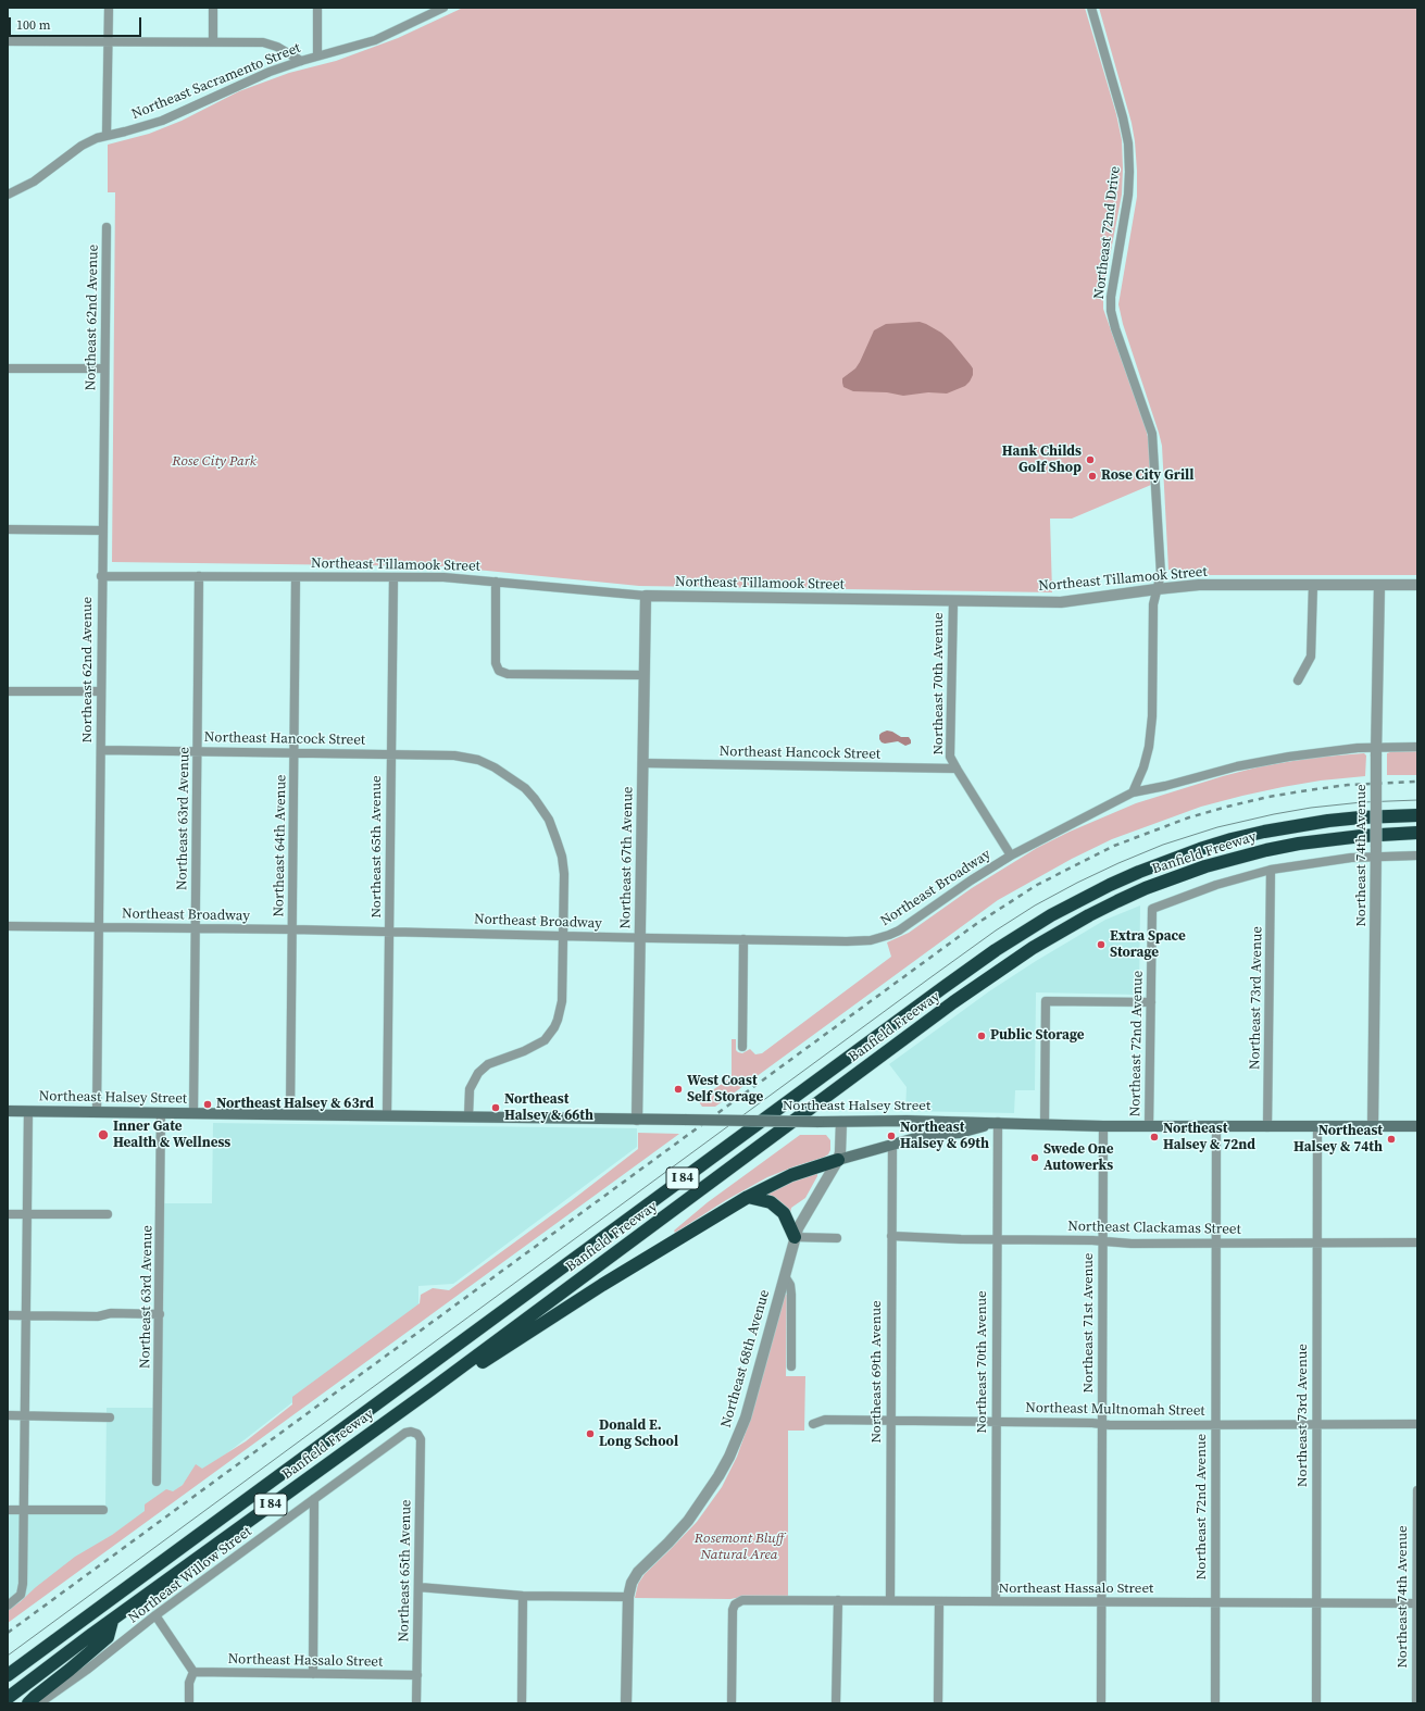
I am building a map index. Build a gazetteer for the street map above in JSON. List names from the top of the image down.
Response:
{
  "streets": {
    "highway": ["Banfield Freeway", "I 84"],
    "main road": ["Northeast Halsey Street"],
    "street": [
      "Northeast Sacramento Street",
      "Northeast 72nd Drive",
      "Northeast 62nd Avenue",
      "Northeast Tillamook Street",
      "Northeast 70th Avenue",
      "Northeast Hancock Street",
      "Northeast 63rd Avenue",
      "Northeast 64th Avenue",
      "Northeast 65th Avenue",
      "Northeast 74th Avenue",
      "Northeast 67th Avenue",
      "Northeast Broadway",
      "Northeast 73rd Avenue",
      "Northeast 72nd Avenue",
      "Northeast Clackamas Street",
      "Northeast 71st Avenue",
      "Northeast 68th Avenue",
      "Northeast 69th Avenue",
      "Northeast Multnomah Street",
      "Northeast Willow Street",
      "Northeast Hassalo Street"
    ]
  },
  "crossings": [
    ["Northeast 72nd Drive", "Northeast Tillamook Street"],
    ["Northeast 62nd Avenue", "Northeast Tillamook Street"],
    ["Northeast 62nd Avenue", "Northeast Hancock Street"],
    ["Northeast 62nd Avenue", "Northeast Broadway"],
    ["Northeast 62nd Avenue", "Northeast Halsey Street"],
    ["Northeast Tillamook Street", "Northeast 70th Avenue"],
    ["Northeast Tillamook Street", "Northeast 63rd Avenue"],
    ["Northeast Tillamook Street", "Northeast 64th Avenue"],
    ["Northeast Tillamook Street", "Northeast 65th Avenue"],
    ["Northeast Tillamook Street", "Northeast 74th Avenue"],
    ["Northeast Tillamook Street", "Northeast 67th Avenue"],
    ["Northeast 70th Avenue", "Northeast Hancock Street"],
    ["Northeast 70th Avenue", "Northeast Broadway"],
    ["Northeast 70th Avenue", "Northeast Halsey Street"],
    ["Northeast 70th Avenue", "Northeast Clackamas Street"],
    ["Northeast 70th Avenue", "Northeast Multnomah Street"],
    ["Northeast 70th Avenue", "Northeast Hassalo Street"],
    ["Northeast Hancock Street", "Northeast 63rd Avenue"],
    ["Northeast Hancock Street", "Northeast 64th Avenue"],
    ["Northeast Hancock Street", "Northeast 65th Avenue"],
    ["Northeast Hancock Street", "Northeast 67th Avenue"],
    ["Northeast Hancock Street", "Northeast Broadway"],
    ["Northeast Hancock Street", "Northeast Halsey Street"],
    ["Northeast 63rd Avenue", "Northeast Broadway"],
    ["Northeast 63rd Avenue", "Northeast Halsey Street"],
    ["Northeast 64th Avenue", "Northeast Broadway"],
    ["Northeast 64th Avenue", "Northeast Halsey Street"],
    ["Northeast 65th Avenue", "Northeast Broadway"],
    ["Northeast 65th Avenue", "Northeast Halsey Street"],
    ["Northeast 65th Avenue", "Northeast Willow Street"],
    ["Northeast 65th Avenue", "Northeast Hassalo Street"],
    ["Northeast 74th Avenue", "Northeast Broadway"],
    ["Northeast 74th Avenue", "Northeast Halsey Street"],
    ["Northeast 74th Avenue", "Northeast Hassalo Street"],
    ["Northeast 67th Avenue", "Northeast Broadway"],
    ["Northeast 67th Avenue", "Northeast Halsey Street"],
    ["Northeast 73rd Avenue", "Northeast 72nd Avenue"],
    ["Northeast 73rd Avenue", "Northeast Halsey Street"],
    ["Northeast 73rd Avenue", "Northeast Clackamas Street"],
    ["Northeast 73rd Avenue", "Northeast Multnomah Street"],
    ["Northeast 73rd Avenue", "Northeast Hassalo Street"],
    ["Northeast 72nd Avenue", "Northeast Halsey Street"],
    ["Northeast 72nd Avenue", "Northeast Clackamas Street"],
    ["Northeast 72nd Avenue", "Northeast Multnomah Street"],
    ["Northeast 72nd Avenue", "Northeast Hassalo Street"],
    ["Northeast Halsey Street", "Northeast 71st Avenue"],
    ["Northeast Halsey Street", "Northeast 68th Avenue"],
    ["Northeast Clackamas Street", "Northeast 71st Avenue"],
    ["Northeast Clackamas Street", "Northeast 69th Avenue"],
    ["Northeast 71st Avenue", "Northeast Multnomah Street"],
    ["Northeast 71st Avenue", "Northeast Hassalo Street"],
    ["Northeast 69th Avenue", "Northeast Multnomah Street"],
    ["Northeast 69th Avenue", "Northeast Hassalo Street"]
  ],
  "parks": ["Rose City Park", "Rosemont Bluff Natural Area"],
  "places": [
    "Hank Childs Golf Shop",
    "Rose City Grill",
    "Extra Space Storage",
    "Public Storage",
    "West Coast Self Storage",
    "Northeast Halsey & 63rd",
    "Northeast Halsey & 66th",
    "Inner Gate Health & Wellness",
    "Northeast Halsey & 69th",
    "Northeast Halsey & 72nd",
    "Northeast Halsey & 74th",
    "Swede One Autowerks",
    "Donald E. Long School"
  ],
  "scale_bar": "100 m"
}
